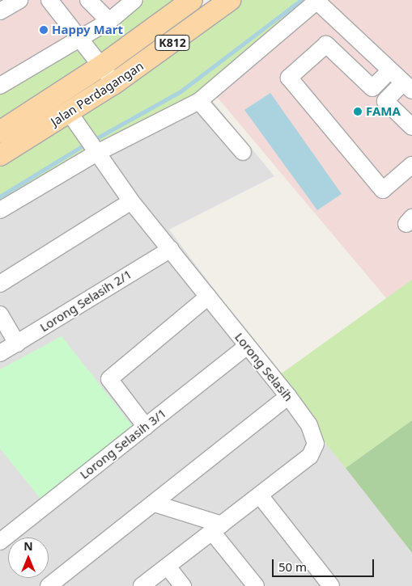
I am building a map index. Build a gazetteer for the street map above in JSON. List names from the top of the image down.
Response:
{
  "streets": {
    "main road": ["K812", "Jalan Perdagangan"],
    "street": ["Lorong Selasih 2/1", "Lorong Selasih", "Lorong Selasih 3/1"]
  },
  "crossings": [
    ["Jalan Perdagangan", "Lorong Selasih"],
    ["Lorong Selasih 2/1", "Lorong Selasih"],
    ["Lorong Selasih", "Lorong Selasih 3/1"]
  ],
  "places": ["Happy Mart", "FAMA"],
  "scale_bar": "50 m",
  "north": "top"
}
